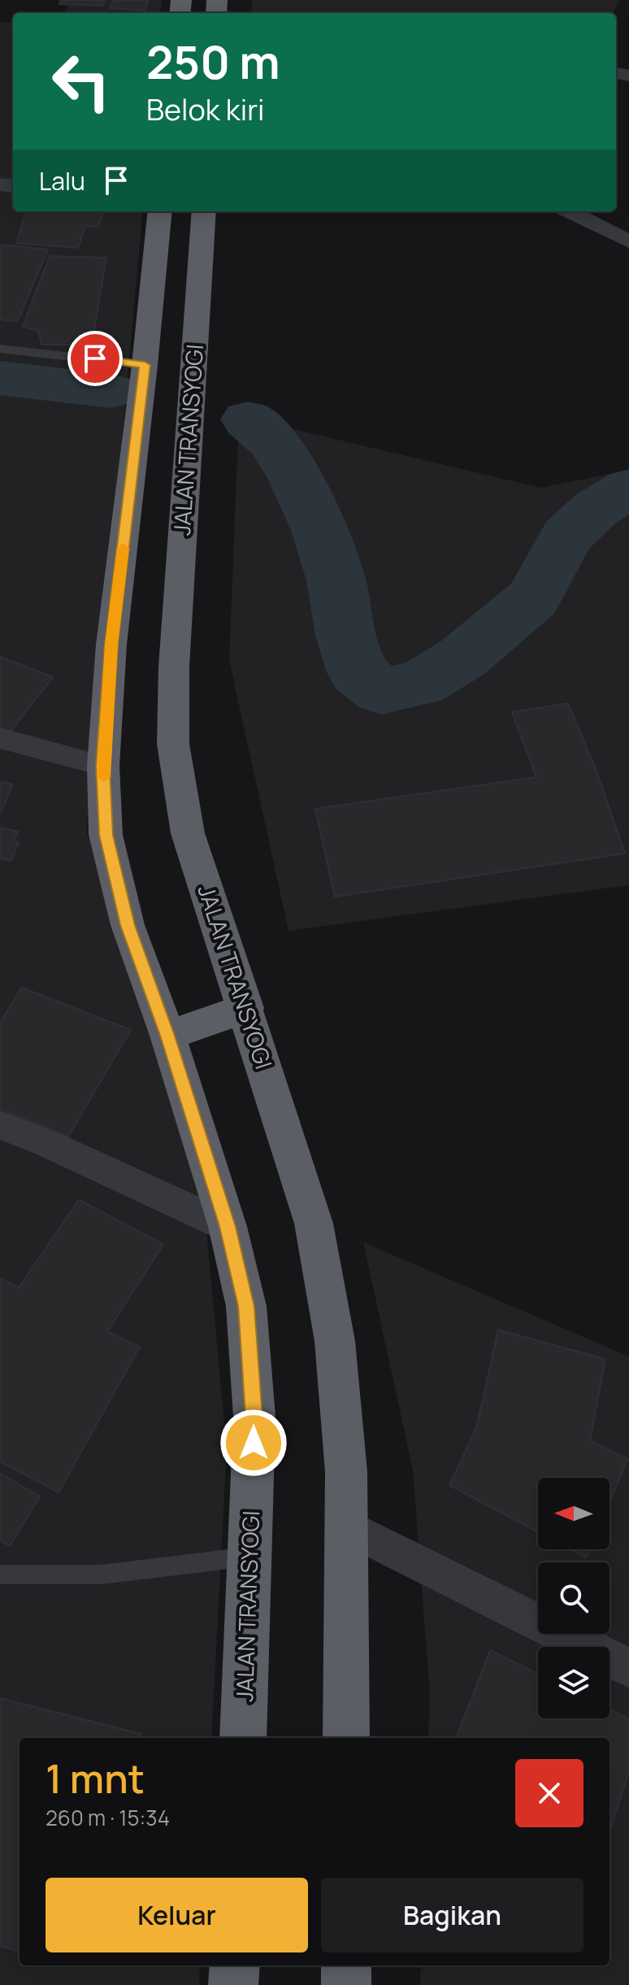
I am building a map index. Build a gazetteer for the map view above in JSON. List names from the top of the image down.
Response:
{
  "streets": {
    "highway": ["JALAN TRANSYOGI"]
  },
  "north": "left",
  "page": {
    "turn": ["250 m", "Belok kiri"],
    "then": "Lalu",
    "heading": ["1 mnt", "260 m · 15:34"],
    "buttons": ["Keluar", "Bagikan"]
  }
}
